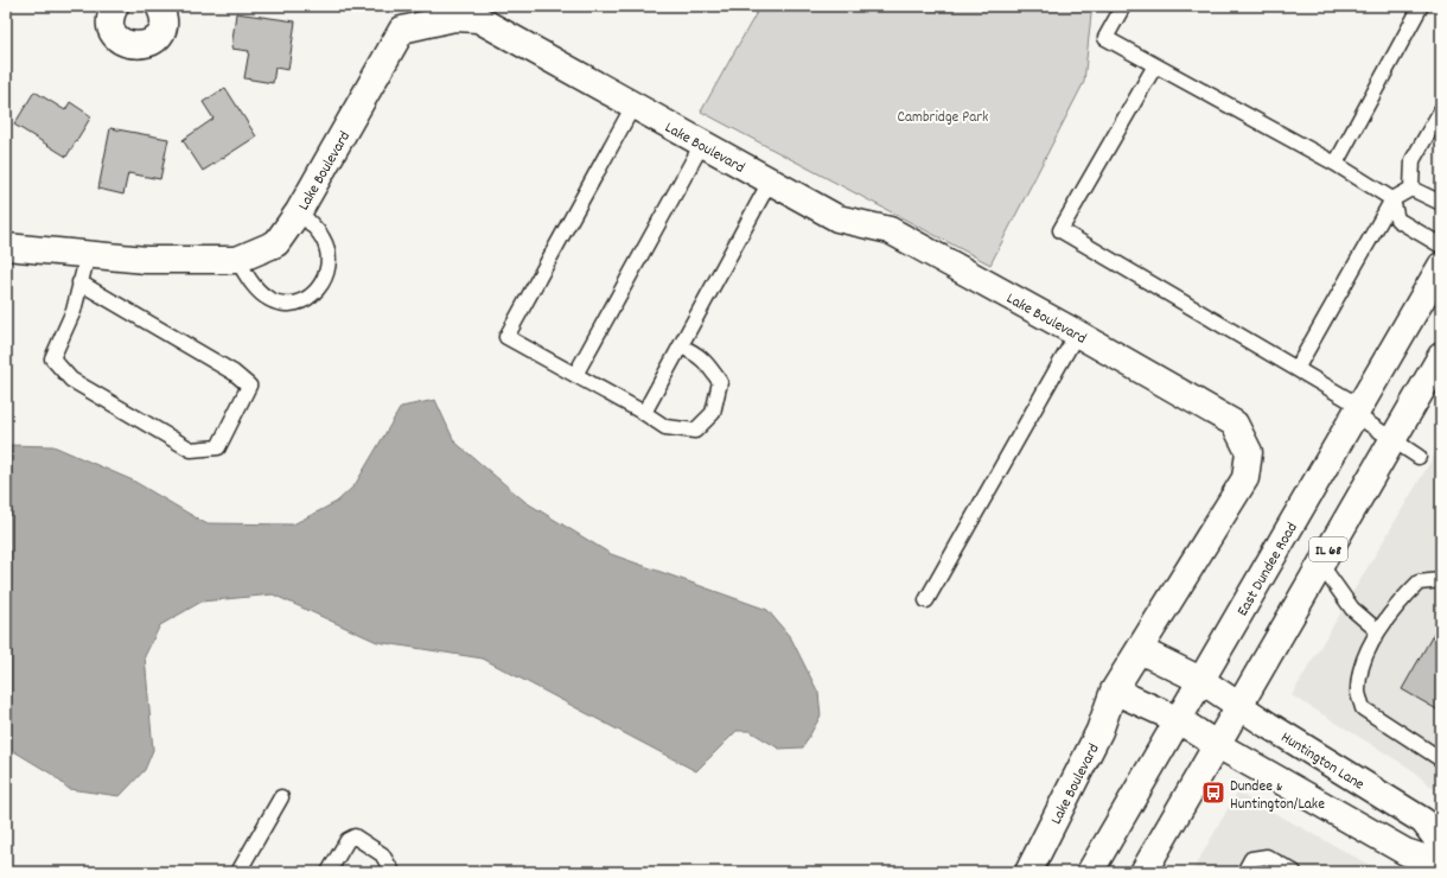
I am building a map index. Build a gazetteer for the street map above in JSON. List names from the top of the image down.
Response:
{
  "streets": {
    "street": [
      "Lake Boulevard",
      "IL 68",
      "East Dundee Road",
      "Huntington Lane"
    ]
  },
  "crossings": [
    ["IL 68", "Huntington Lane"],
    ["East Dundee Road", "Huntington Lane"]
  ],
  "parks": ["Cambridge Park"],
  "places": {
    "bus stop": ["Dundee & Huntington/Lake"]
  }
}
